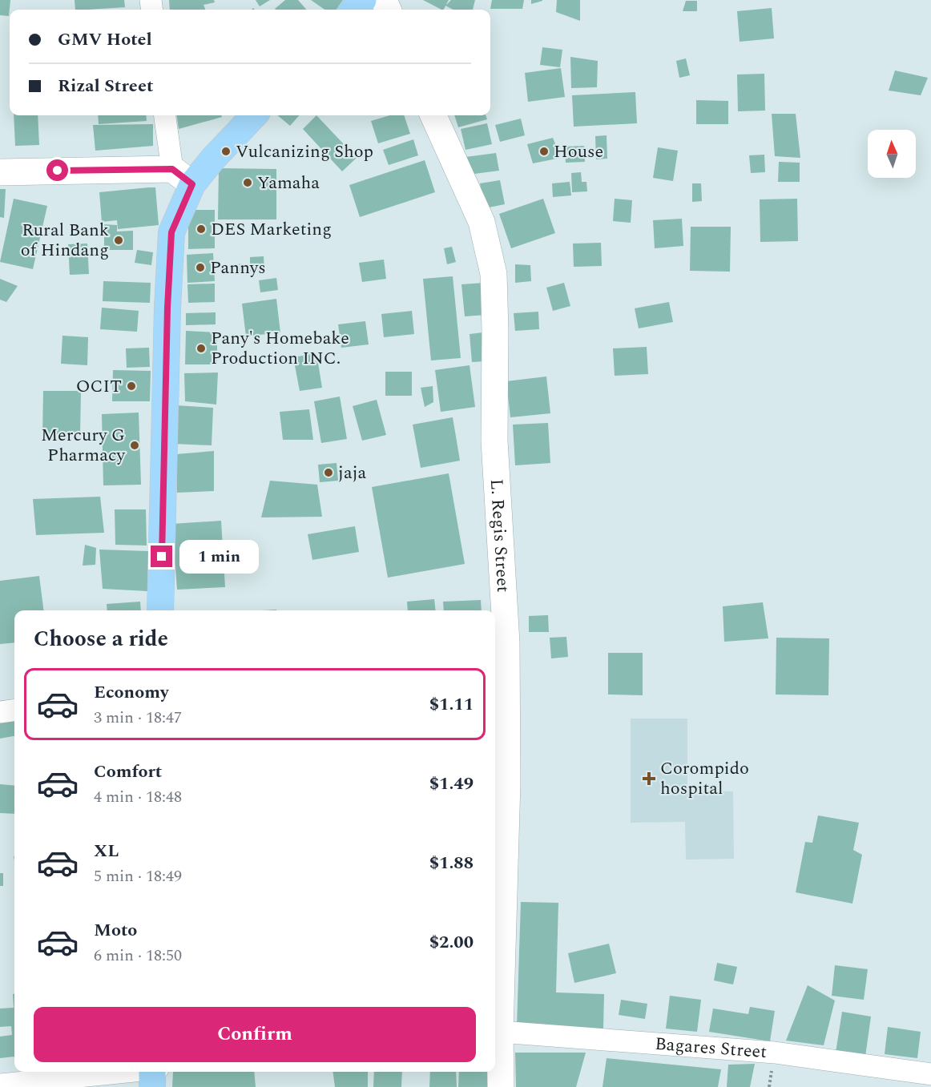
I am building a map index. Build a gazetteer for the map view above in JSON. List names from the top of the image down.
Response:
{
  "streets": {
    "street": ["L. Regis Street", "Bagares Street"]
  },
  "crossings": [
    ["L. Regis Street", "Bagares Street"]
  ],
  "places": {
    "other": [
      "Vulcanizing Shop",
      "House",
      "Yamaha",
      "DES Marketing",
      "Rural Bank of Hindang",
      "Pannys",
      "Pany's Homebake Production INC.",
      "OCIT",
      "Mercury G Pharmacy",
      "jaja"
    ],
    "health": ["Corompido hospital"]
  },
  "north": "top",
  "page": {
    "banner": ["GMV Hotel", "Rizal Street"],
    "bubble": "1 min",
    "heading": "Choose a ride",
    "list": [
      {
        "name": "Economy",
        "note": "3 min · 18:47",
        "value": "$1.11"
      },
      {
        "name": "Comfort",
        "note": "4 min · 18:48",
        "value": "$1.49"
      },
      {
        "name": "XL",
        "note": "5 min · 18:49",
        "value": "$1.88"
      },
      {
        "name": "Moto",
        "note": "6 min · 18:50",
        "value": "$2.00"
      }
    ],
    "buttons": "Confirm"
  }
}
